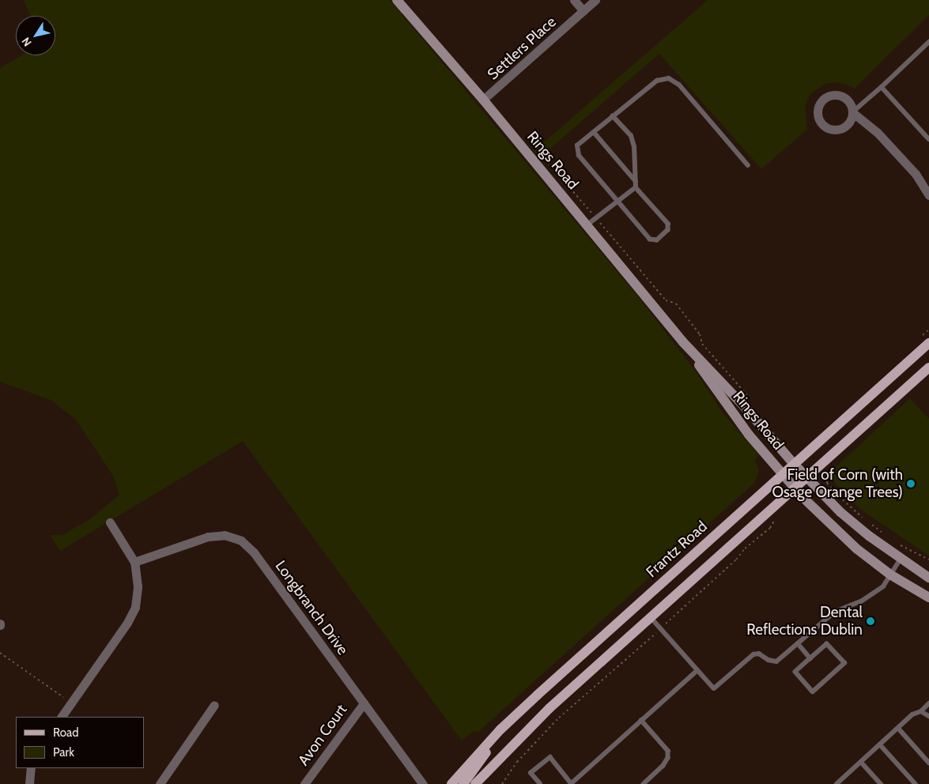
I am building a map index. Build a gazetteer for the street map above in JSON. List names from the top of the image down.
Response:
{
  "streets": {
    "main road": ["Rings Road", "Frantz Road"],
    "street": ["Settlers Place", "Longbranch Drive", "Avon Court"]
  },
  "crossings": [
    ["Settlers Place", "Rings Road"],
    ["Rings Road", "Frantz Road"],
    ["Longbranch Drive", "Avon Court"]
  ],
  "places": ["Field of Corn (with Osage Orange Trees)", "Dental Reflections Dublin"],
  "legend": ["Road", "Park"],
  "north": "bottom left"
}
